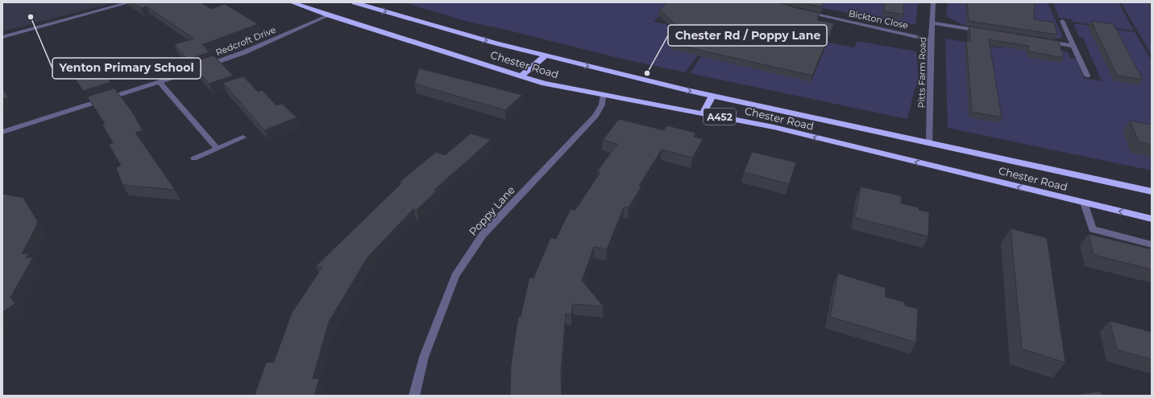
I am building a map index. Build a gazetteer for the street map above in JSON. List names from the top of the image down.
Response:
{
  "streets": {
    "highway": ["Chester Road", "A452"],
    "street": [
      "Bickton Close",
      "Redcroft Drive",
      "Pitts Farm Road",
      "Poppy Lane"
    ]
  },
  "crossings": [
    ["Bickton Close", "Pitts Farm Road"],
    ["Redcroft Drive", "Chester Road"],
    ["Chester Road", "Pitts Farm Road"],
    ["Chester Road", "Poppy Lane"]
  ],
  "places": ["Yenton Primary School", "Chester Rd / Poppy Lane"]
}
